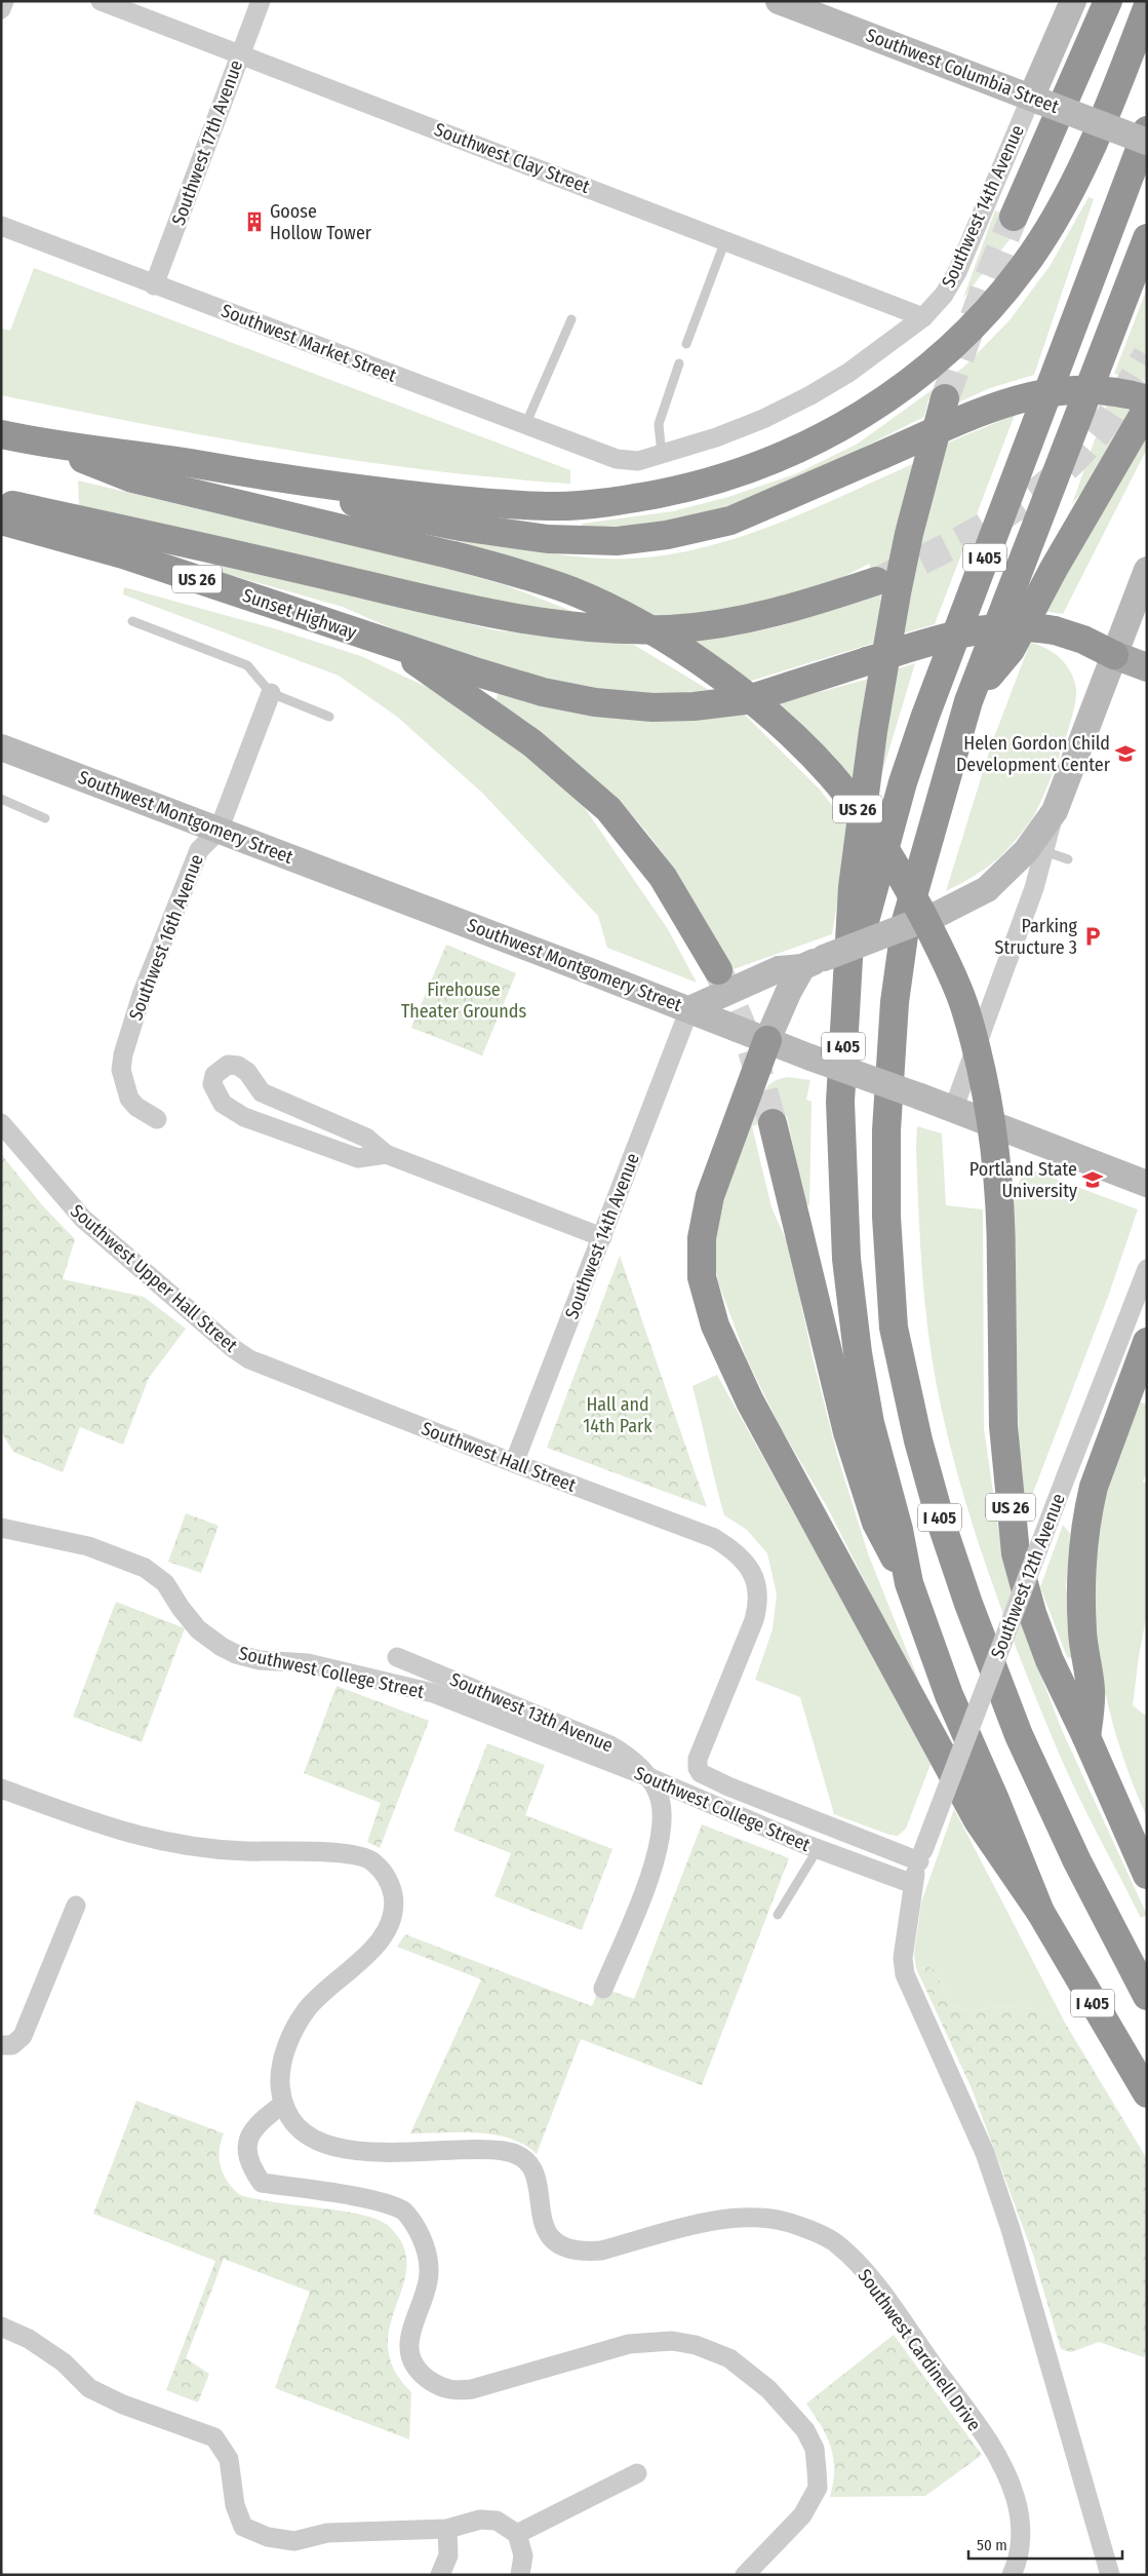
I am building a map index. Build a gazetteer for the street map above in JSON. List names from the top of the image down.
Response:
{
  "streets": {
    "highway": ["I 405", "US 26", "Sunset Highway"],
    "street": [
      "Southwest Columbia Street",
      "Southwest 17th Avenue",
      "Southwest Clay Street",
      "Southwest 14th Avenue",
      "Southwest Market Street",
      "Southwest Montgomery Street",
      "Southwest 16th Avenue",
      "Southwest Upper Hall Street",
      "Southwest Hall Street",
      "Southwest 12th Avenue",
      "Southwest College Street",
      "Southwest 13th Avenue",
      "Southwest Cardinell Drive"
    ]
  },
  "crossings": [
    ["Southwest Columbia Street", "Southwest 14th Avenue"],
    ["Southwest 17th Avenue", "Southwest Clay Street"],
    ["Southwest 17th Avenue", "Southwest Market Street"],
    ["Southwest Clay Street", "Southwest 14th Avenue"],
    ["Southwest 14th Avenue", "Southwest Market Street"],
    ["Southwest 14th Avenue", "Southwest Montgomery Street"],
    ["Southwest 14th Avenue", "Southwest Hall Street"],
    ["US 26", "Sunset Highway"],
    ["Southwest Montgomery Street", "Southwest 16th Avenue"],
    ["Southwest Upper Hall Street", "Southwest Hall Street"],
    ["Southwest Hall Street", "Southwest College Street"],
    ["Southwest 12th Avenue", "Southwest College Street"],
    ["Southwest College Street", "Southwest 13th Avenue"]
  ],
  "parks": ["Firehouse Theater Grounds", "Hall and 14th Park"],
  "places": {
    "building": ["Goose Hollow Tower"],
    "school or university": ["Helen Gordon Child Development Center", "Portland State University"],
    "parking": ["Parking Structure 3"]
  },
  "scale_bar": "50 m"
}
